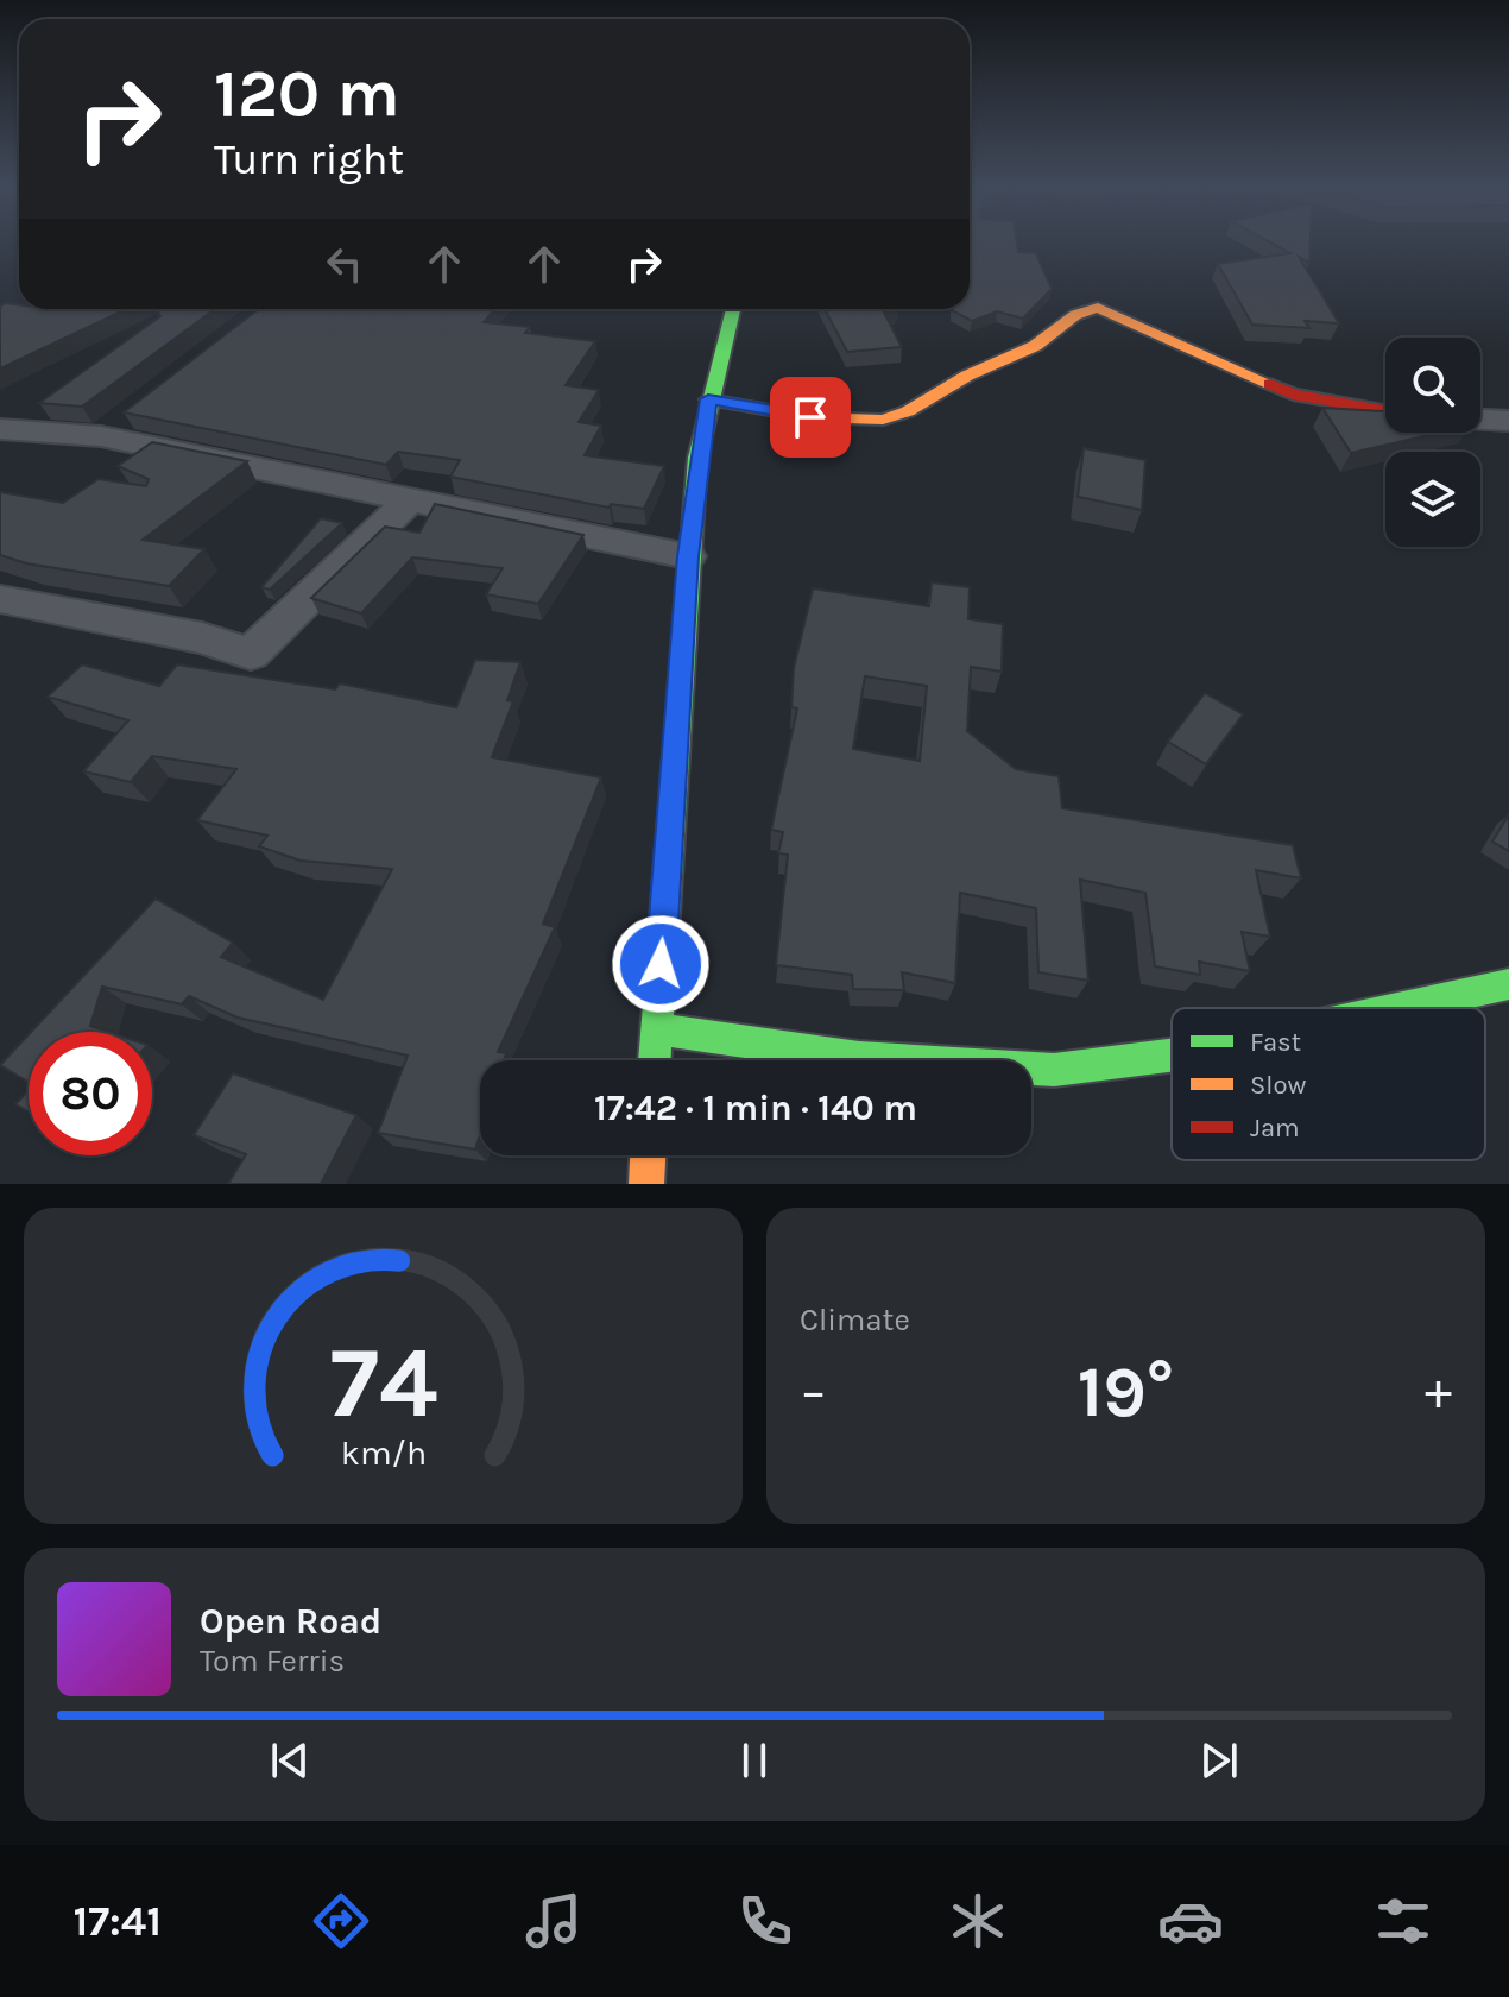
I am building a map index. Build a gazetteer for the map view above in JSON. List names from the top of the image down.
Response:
{
  "legend": ["Fast", "Slow", "Jam"],
  "page": {
    "turn": ["120 m", "Turn right"],
    "limit": "80",
    "trip": "17:42 · 1 min · 140 m",
    "tile": "Climate",
    "heat": ["−", "19°", "+"],
    "song": ["Open Road", "Tom Ferris"],
    "tabs": "17:41",
    "gauge": ["74", "km/h"]
  }
}
